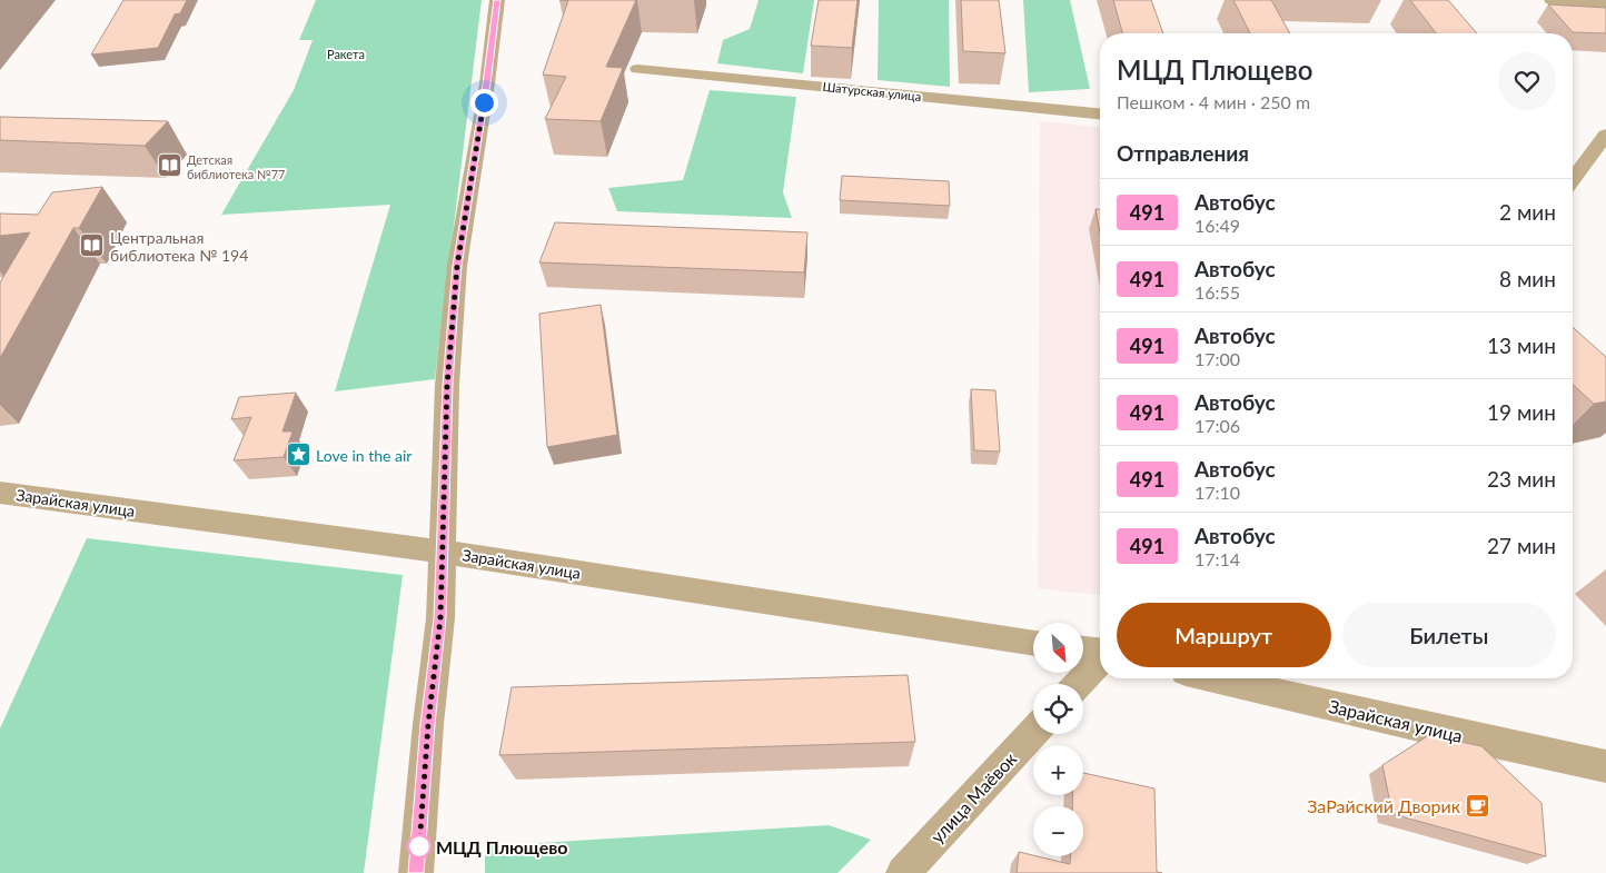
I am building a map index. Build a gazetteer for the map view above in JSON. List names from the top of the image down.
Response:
{
  "streets": {
    "street": ["Шатурская улица", "Зарайская улица", "улица Маёвок"]
  },
  "parks": ["Ракета"],
  "places": {
    "library": ["Детская библиотека №77", "Центральная библиотека № 194"],
    "place": ["Love in the air"],
    "cafe": ["ЗаРайский Дворик"],
    "other": ["МЦД Плющево"]
  },
  "lines": ["bus line 491"],
  "north": "bottom right",
  "page": {
    "heading": [
      ["МЦД Плющево", "Пешком · 4 мин · 250 m"],
      "Отправления"
    ],
    "list": [
      {
        "mark": "491",
        "name": "Автобус",
        "note": "16:49",
        "value": "2 мин"
      },
      {
        "mark": "491",
        "name": "Автобус",
        "note": "16:55",
        "value": "8 мин"
      },
      {
        "mark": "491",
        "name": "Автобус",
        "note": "17:00",
        "value": "13 мин"
      },
      {
        "mark": "491",
        "name": "Автобус",
        "note": "17:06",
        "value": "19 мин"
      },
      {
        "mark": "491",
        "name": "Автобус",
        "note": "17:10",
        "value": "23 мин"
      },
      {
        "mark": "491",
        "name": "Автобус",
        "note": "17:14",
        "value": "27 мин"
      }
    ],
    "buttons": ["Маршрут", "Билеты"],
    "map_buttons": ["+", "−"]
  }
}
